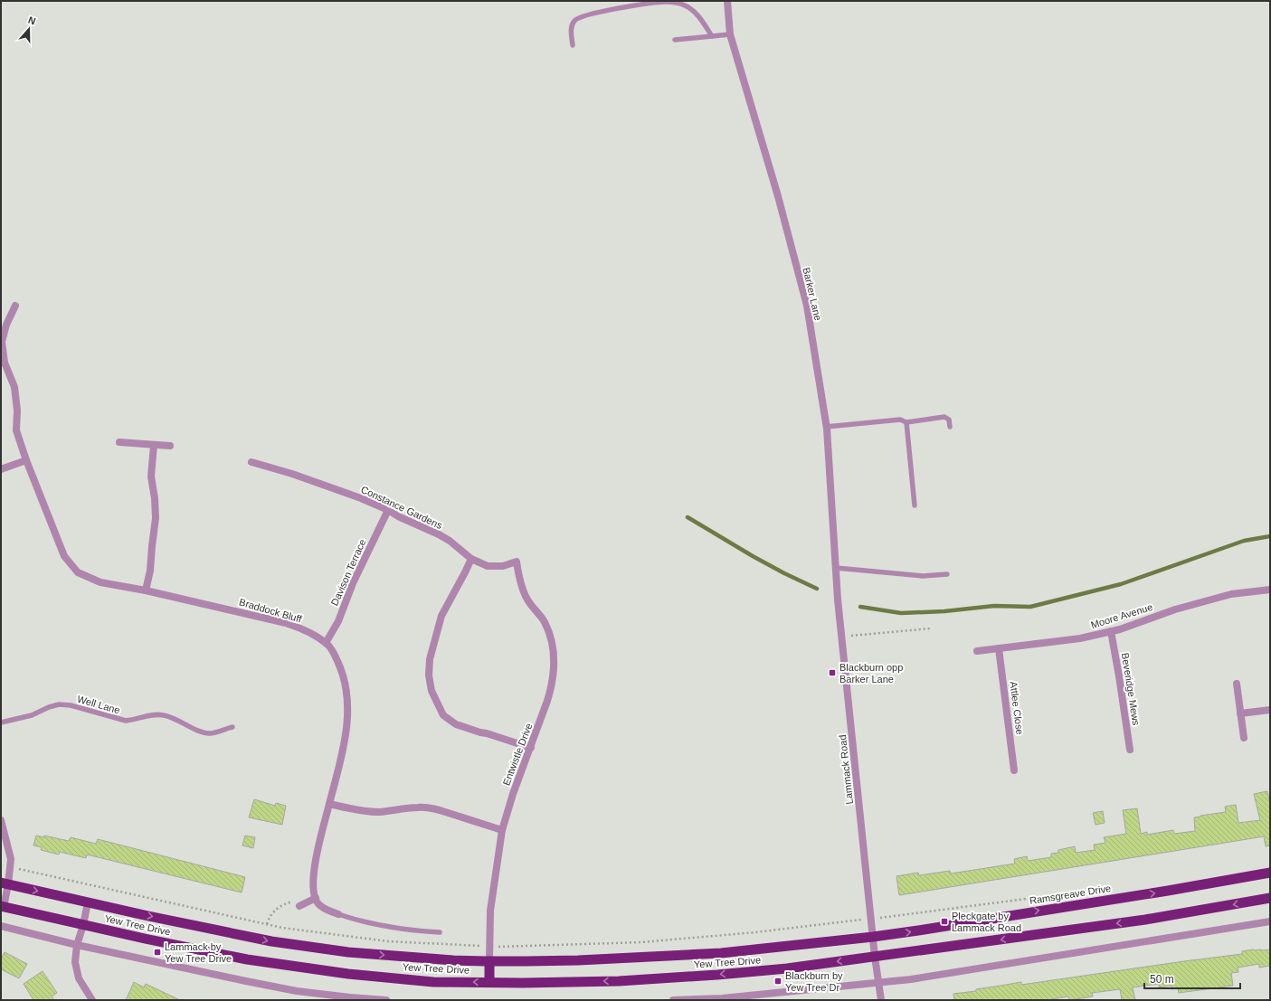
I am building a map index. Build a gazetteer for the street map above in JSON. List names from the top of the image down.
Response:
{
  "streets": {
    "highway": ["Ramsgreave Drive", "Yew Tree Drive"],
    "street": [
      "Barker Lane",
      "Constance Gardens",
      "Davison Terrace",
      "Braddock Bluff",
      "Moore Avenue",
      "Beveridge Mews",
      "Attlee Close",
      "Entwistle Drive",
      "Lammack Road"
    ],
    "lane": ["Well Lane"]
  },
  "crossings": [
    ["Barker Lane", "Lammack Road"],
    ["Constance Gardens", "Davison Terrace"],
    ["Constance Gardens", "Entwistle Drive"],
    ["Davison Terrace", "Braddock Bluff"],
    ["Moore Avenue", "Beveridge Mews"],
    ["Moore Avenue", "Attlee Close"],
    ["Entwistle Drive", "Yew Tree Drive"],
    ["Lammack Road", "Ramsgreave Drive"],
    ["Lammack Road", "Yew Tree Drive"],
    ["Ramsgreave Drive", "Yew Tree Drive"]
  ],
  "places": {
    "transit": [
      "Blackburn opp Barker Lane",
      "Pleckgate by Lammack Road",
      "Lammack by Yew Tree Drive",
      "Blackburn by Yew Tree Dr"
    ]
  },
  "scale_bar": "50 m",
  "north": "top"
}
